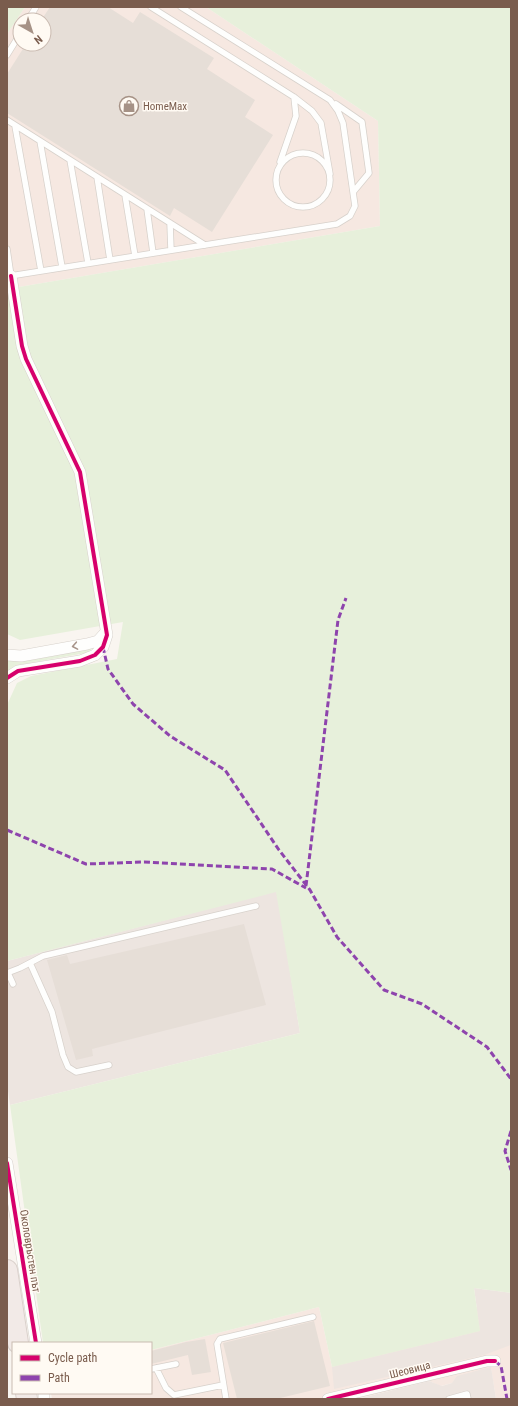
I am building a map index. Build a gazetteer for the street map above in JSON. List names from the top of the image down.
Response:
{
  "streets": {
    "street": ["Околовръстен път", "Шеовица"]
  },
  "places": {
    "shop": ["HomeMax"]
  },
  "legend": ["Cycle path", "Path"],
  "north": "bottom right"
}
